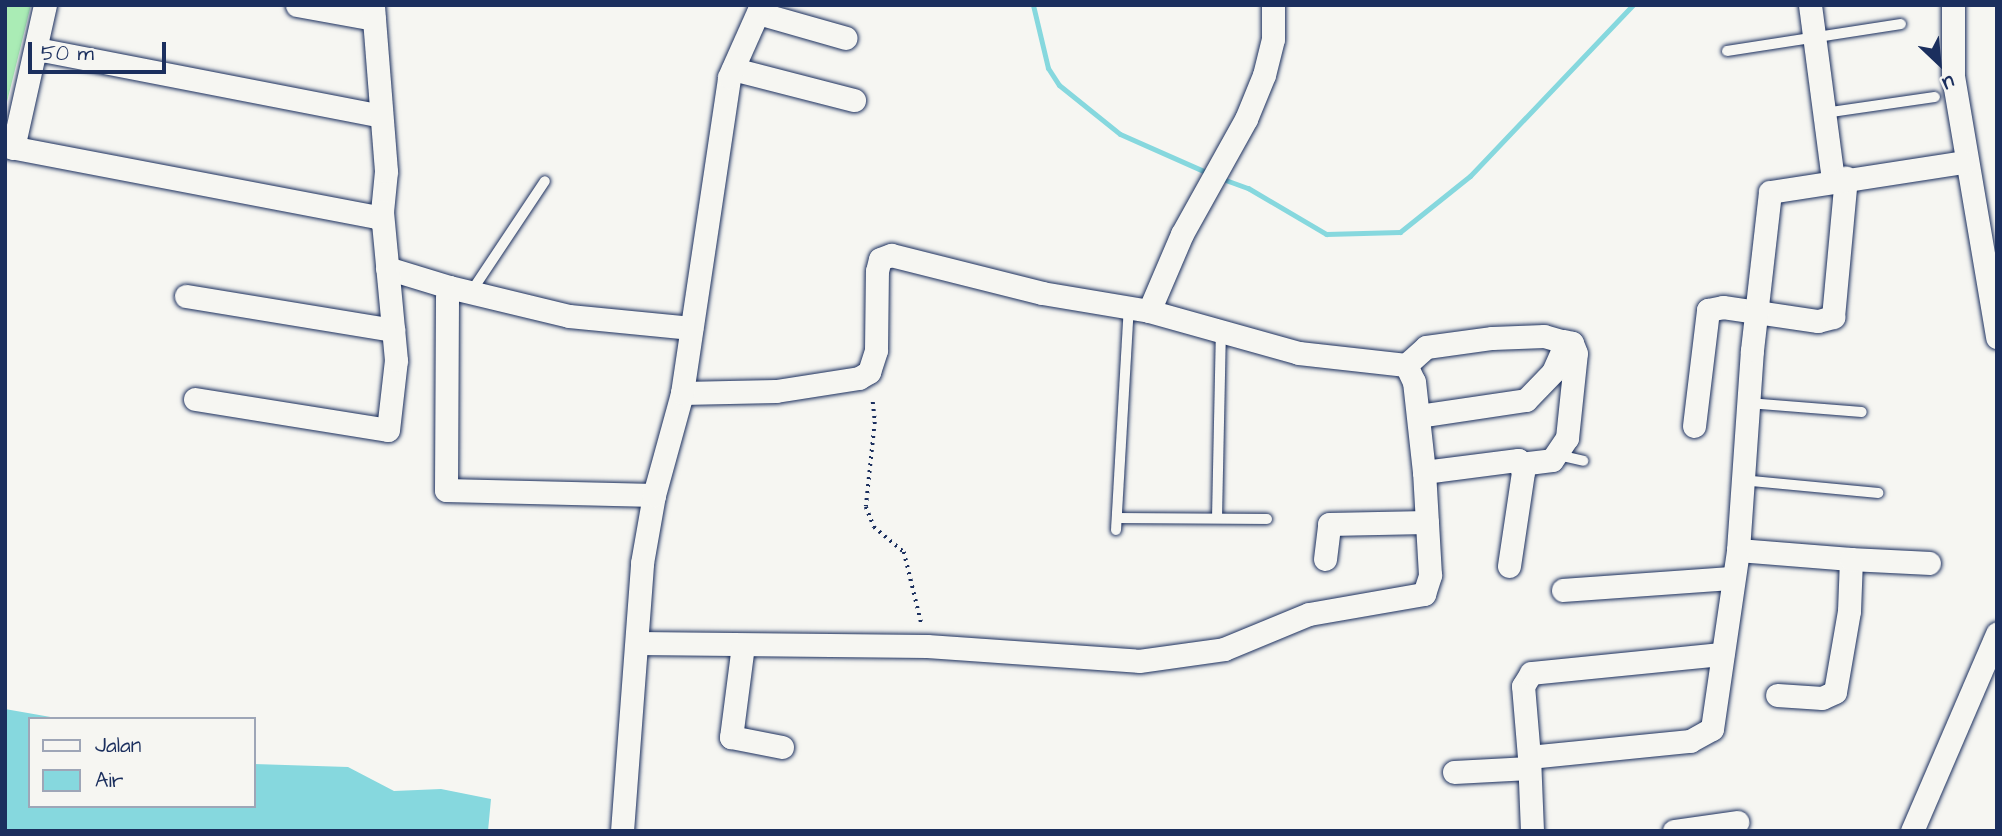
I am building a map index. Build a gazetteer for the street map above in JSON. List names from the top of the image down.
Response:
{
  "legend": ["Jalan", "Air"],
  "scale_bar": "50 m",
  "north": "bottom right"
}
